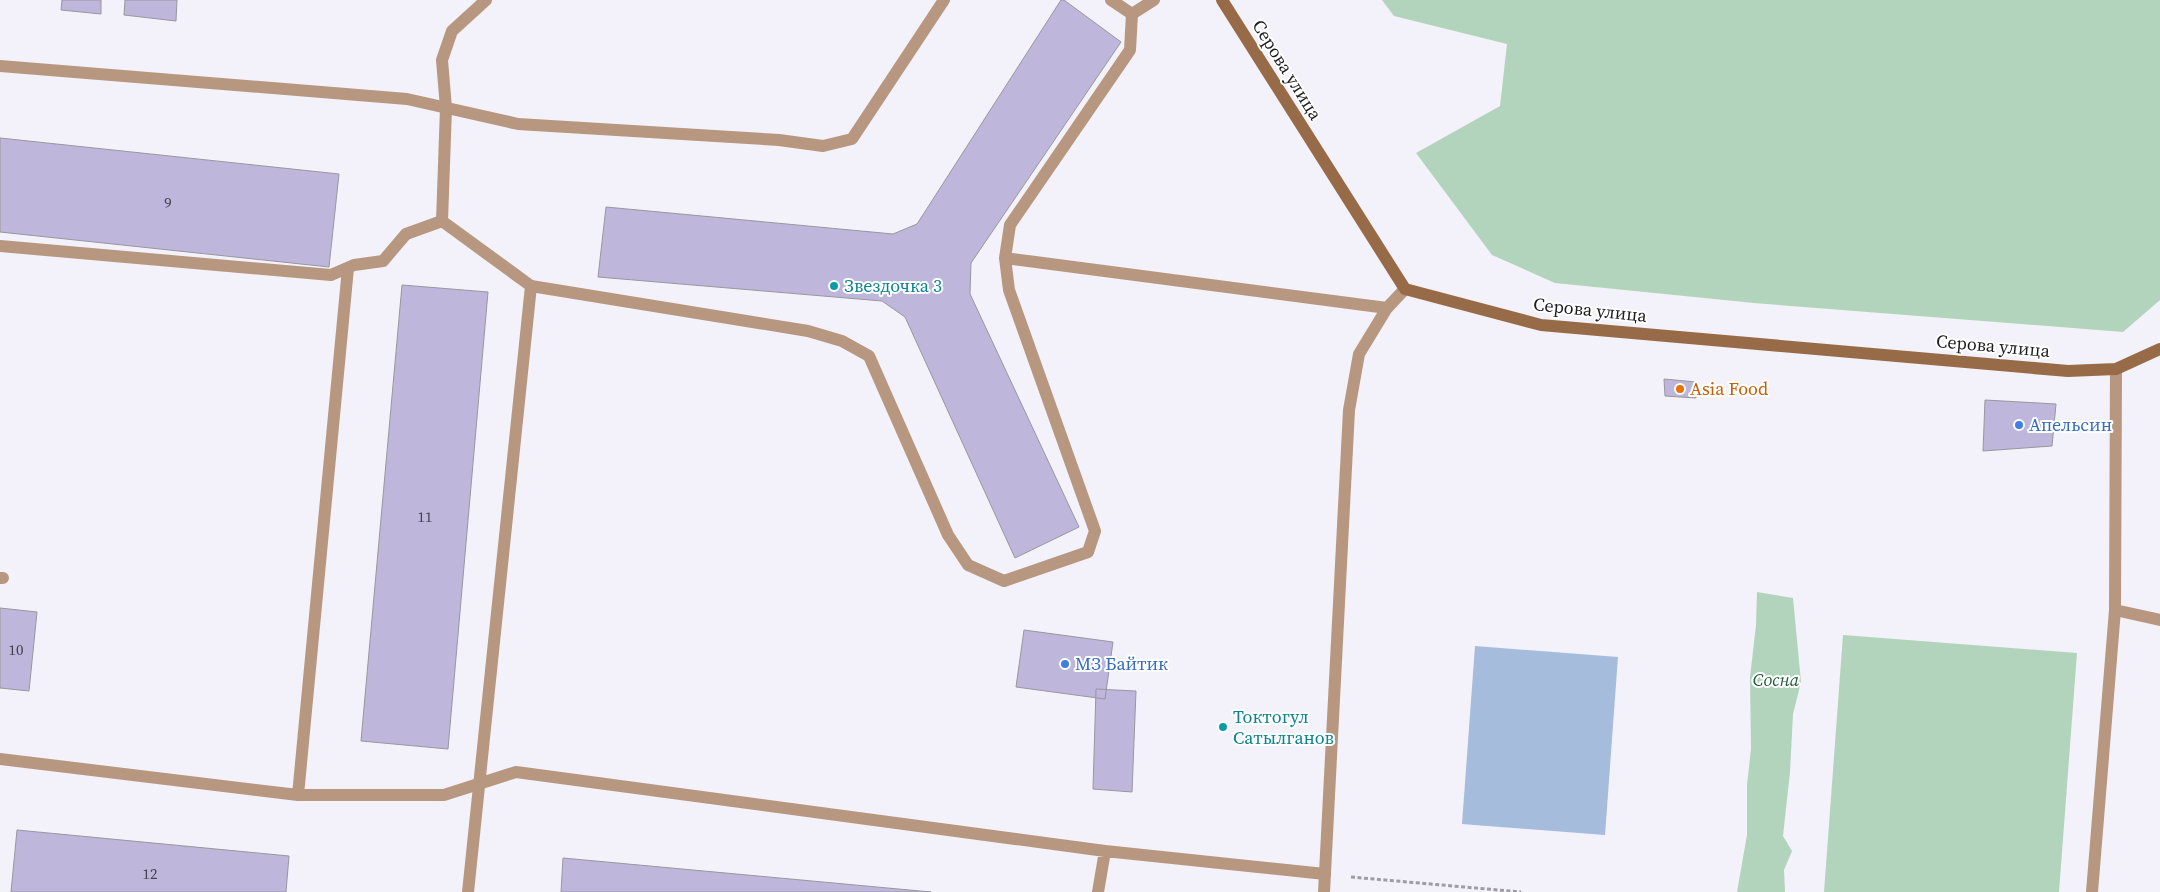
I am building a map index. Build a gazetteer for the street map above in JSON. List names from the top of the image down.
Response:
{
  "streets": {
    "main road": ["Серова улица"]
  },
  "parks": ["Сосна"],
  "places": [
    "Звездочка 3",
    "Asia Food",
    "Апельсин",
    "МЗ Байтик",
    "Токтогул Сатылганов"
  ],
  "house_numbers": [
    "9",
    "11",
    "10",
    "12"
  ]
}
